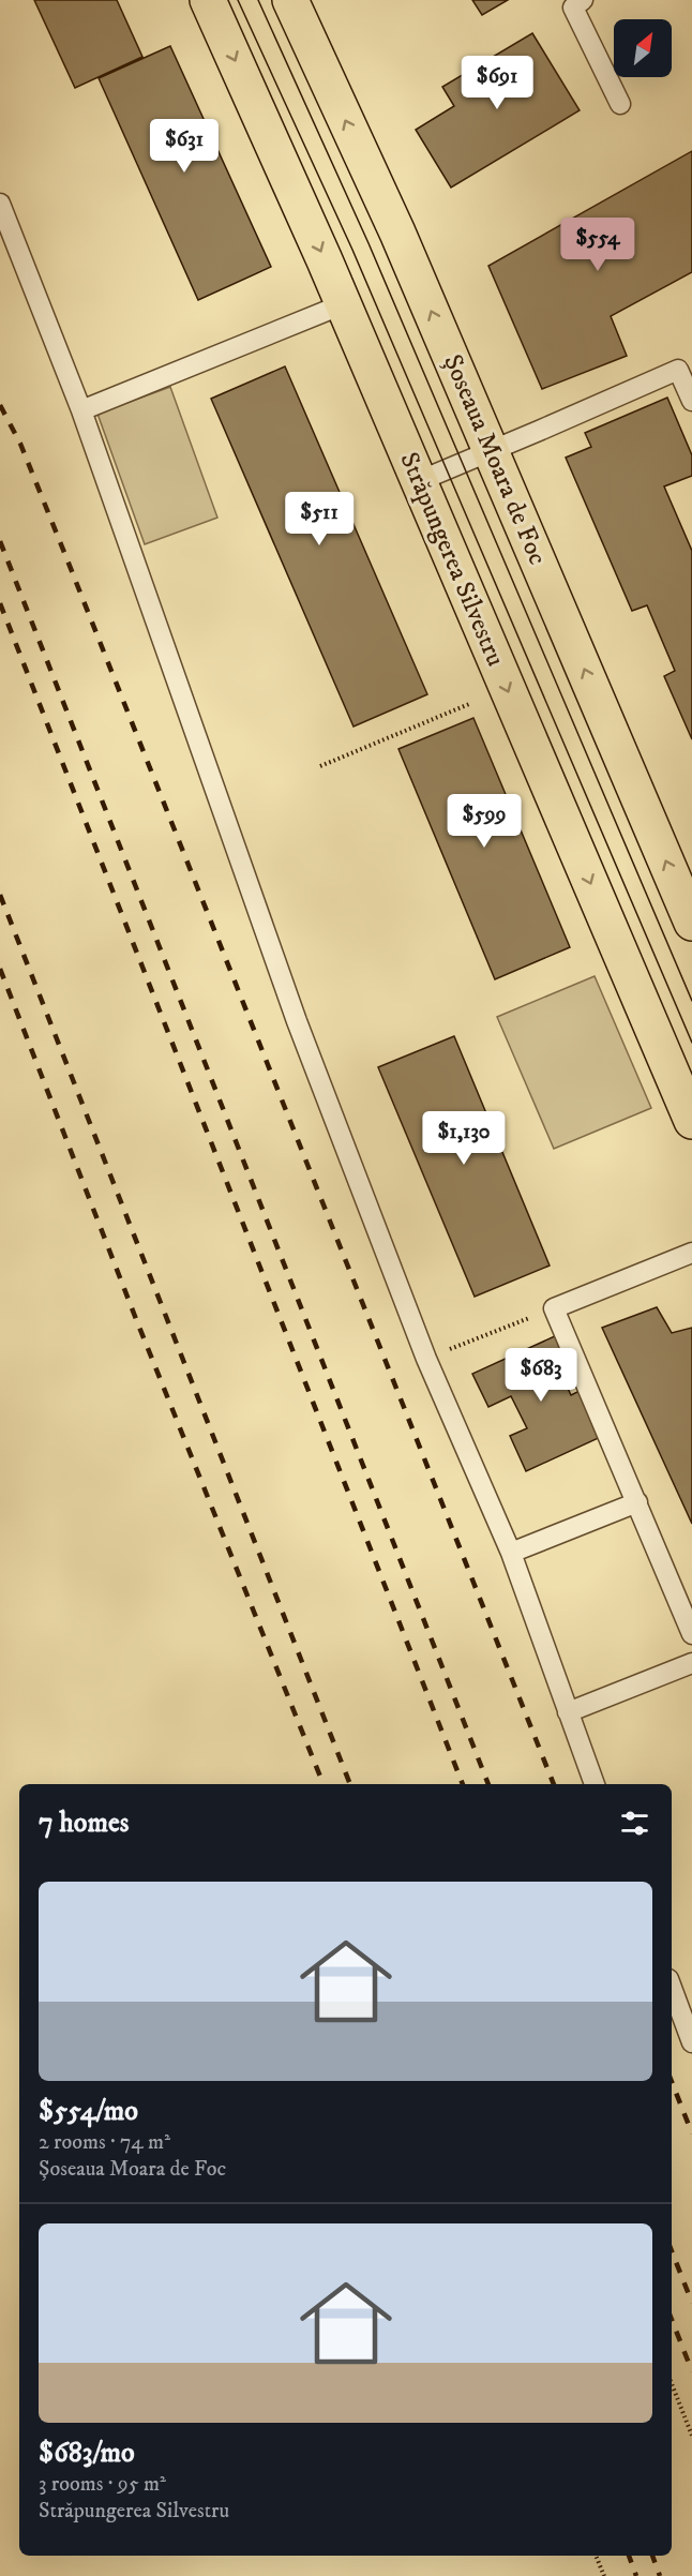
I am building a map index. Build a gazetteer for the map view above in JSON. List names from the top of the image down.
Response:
{
  "streets": {
    "main road": ["Șoseaua Moara de Foc", "Străpungerea Silvestru"]
  },
  "one_way": ["Șoseaua Moara de Foc", "Străpungerea Silvestru"],
  "north": "top right",
  "page": {
    "price": [
      "$691",
      "$631",
      "$554",
      "$511",
      "$599",
      "$1,130",
      "$683"
    ],
    "heading": "7 homes",
    "list": [
      {
        "name": "$554/mo",
        "note": "2 rooms · 74 m² · Șoseaua Moara de Foc"
      },
      {
        "name": "$683/mo",
        "note": "3 rooms · 95 m² · Străpungerea Silvestru"
      }
    ]
  }
}
